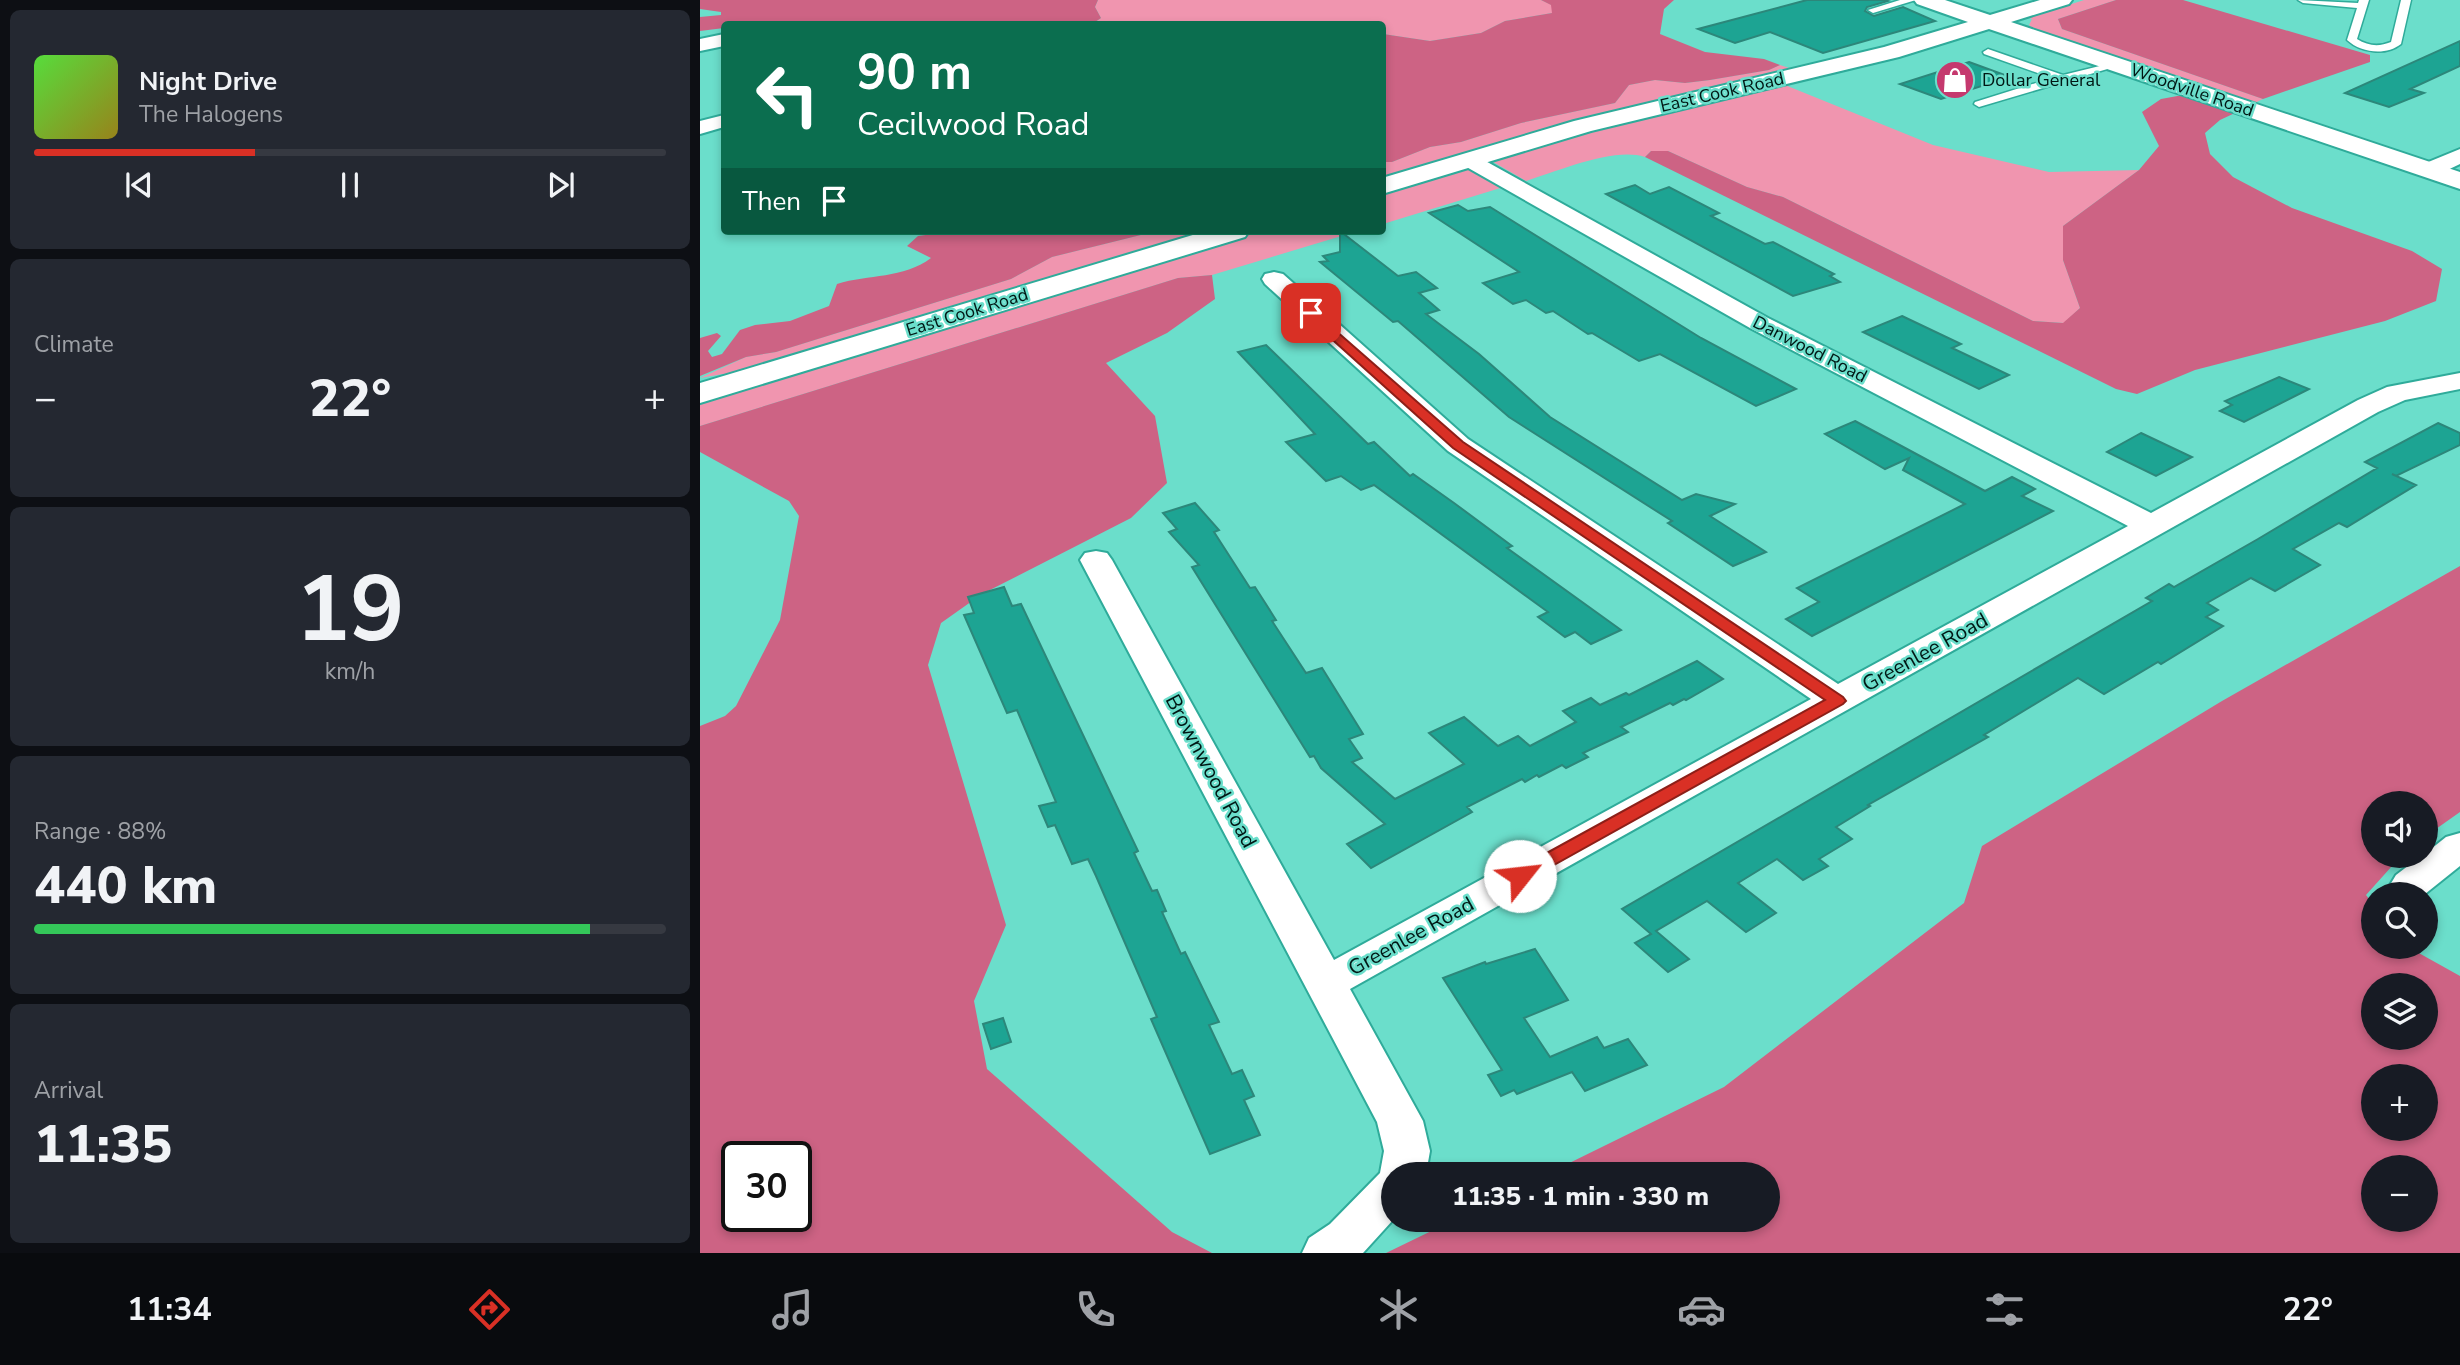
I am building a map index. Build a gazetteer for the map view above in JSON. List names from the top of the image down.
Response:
{
  "streets": {
    "main road": ["Woodville Road", "East Cook Road"],
    "street": ["Danwood Road", "Greenlee Road", "Brownwood Road"]
  },
  "crossings": [
    ["Woodville Road", "East Cook Road"],
    ["East Cook Road", "Danwood Road"],
    ["Danwood Road", "Greenlee Road"],
    ["Greenlee Road", "Brownwood Road"]
  ],
  "places": {
    "shop": ["Dollar General"]
  },
  "page": {
    "turn": ["90 m", "Cecilwood Road"],
    "song": ["Night Drive", "The Halogens"],
    "then": "Then",
    "tile": [
      "Climate",
      ["19", "km/h"],
      ["Range · 88%", "440 km"],
      ["Arrival", "11:35"]
    ],
    "heat": ["−", "22°", "+"],
    "map_buttons": ["+", "−"],
    "limit": "30",
    "trip": "11:35 · 1 min · 330 m",
    "tabs": ["11:34", "22°"]
  }
}
